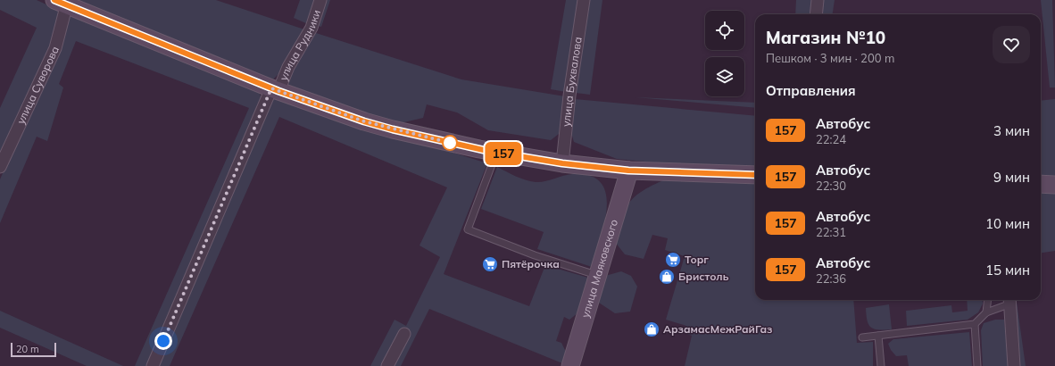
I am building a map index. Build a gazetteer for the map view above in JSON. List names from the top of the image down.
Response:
{
  "streets": {
    "main road": ["улица Маяковского"],
    "street": ["улица Рудники", "улица Бухвалова", "улица Суворова"]
  },
  "places": {
    "supermarket": ["Торг", "Пятёрочка"],
    "shop": ["Бристоль", "АрзамасМежРайГаз"]
  },
  "lines": ["bus line 157"],
  "scale_bar": "20 m",
  "page": {
    "on_map": "157",
    "heading": [
      ["Магазин №10", "Пешком · 3 мин · 200 m"],
      "Отправления"
    ],
    "list": [
      {
        "mark": "157",
        "name": "Автобус",
        "note": "22:24",
        "value": "3 мин"
      },
      {
        "mark": "157",
        "name": "Автобус",
        "note": "22:30",
        "value": "9 мин"
      },
      {
        "mark": "157",
        "name": "Автобус",
        "note": "22:31",
        "value": "10 мин"
      },
      {
        "mark": "157",
        "name": "Автобус",
        "note": "22:36",
        "value": "15 мин"
      }
    ],
    "scale": "20 m"
  }
}
